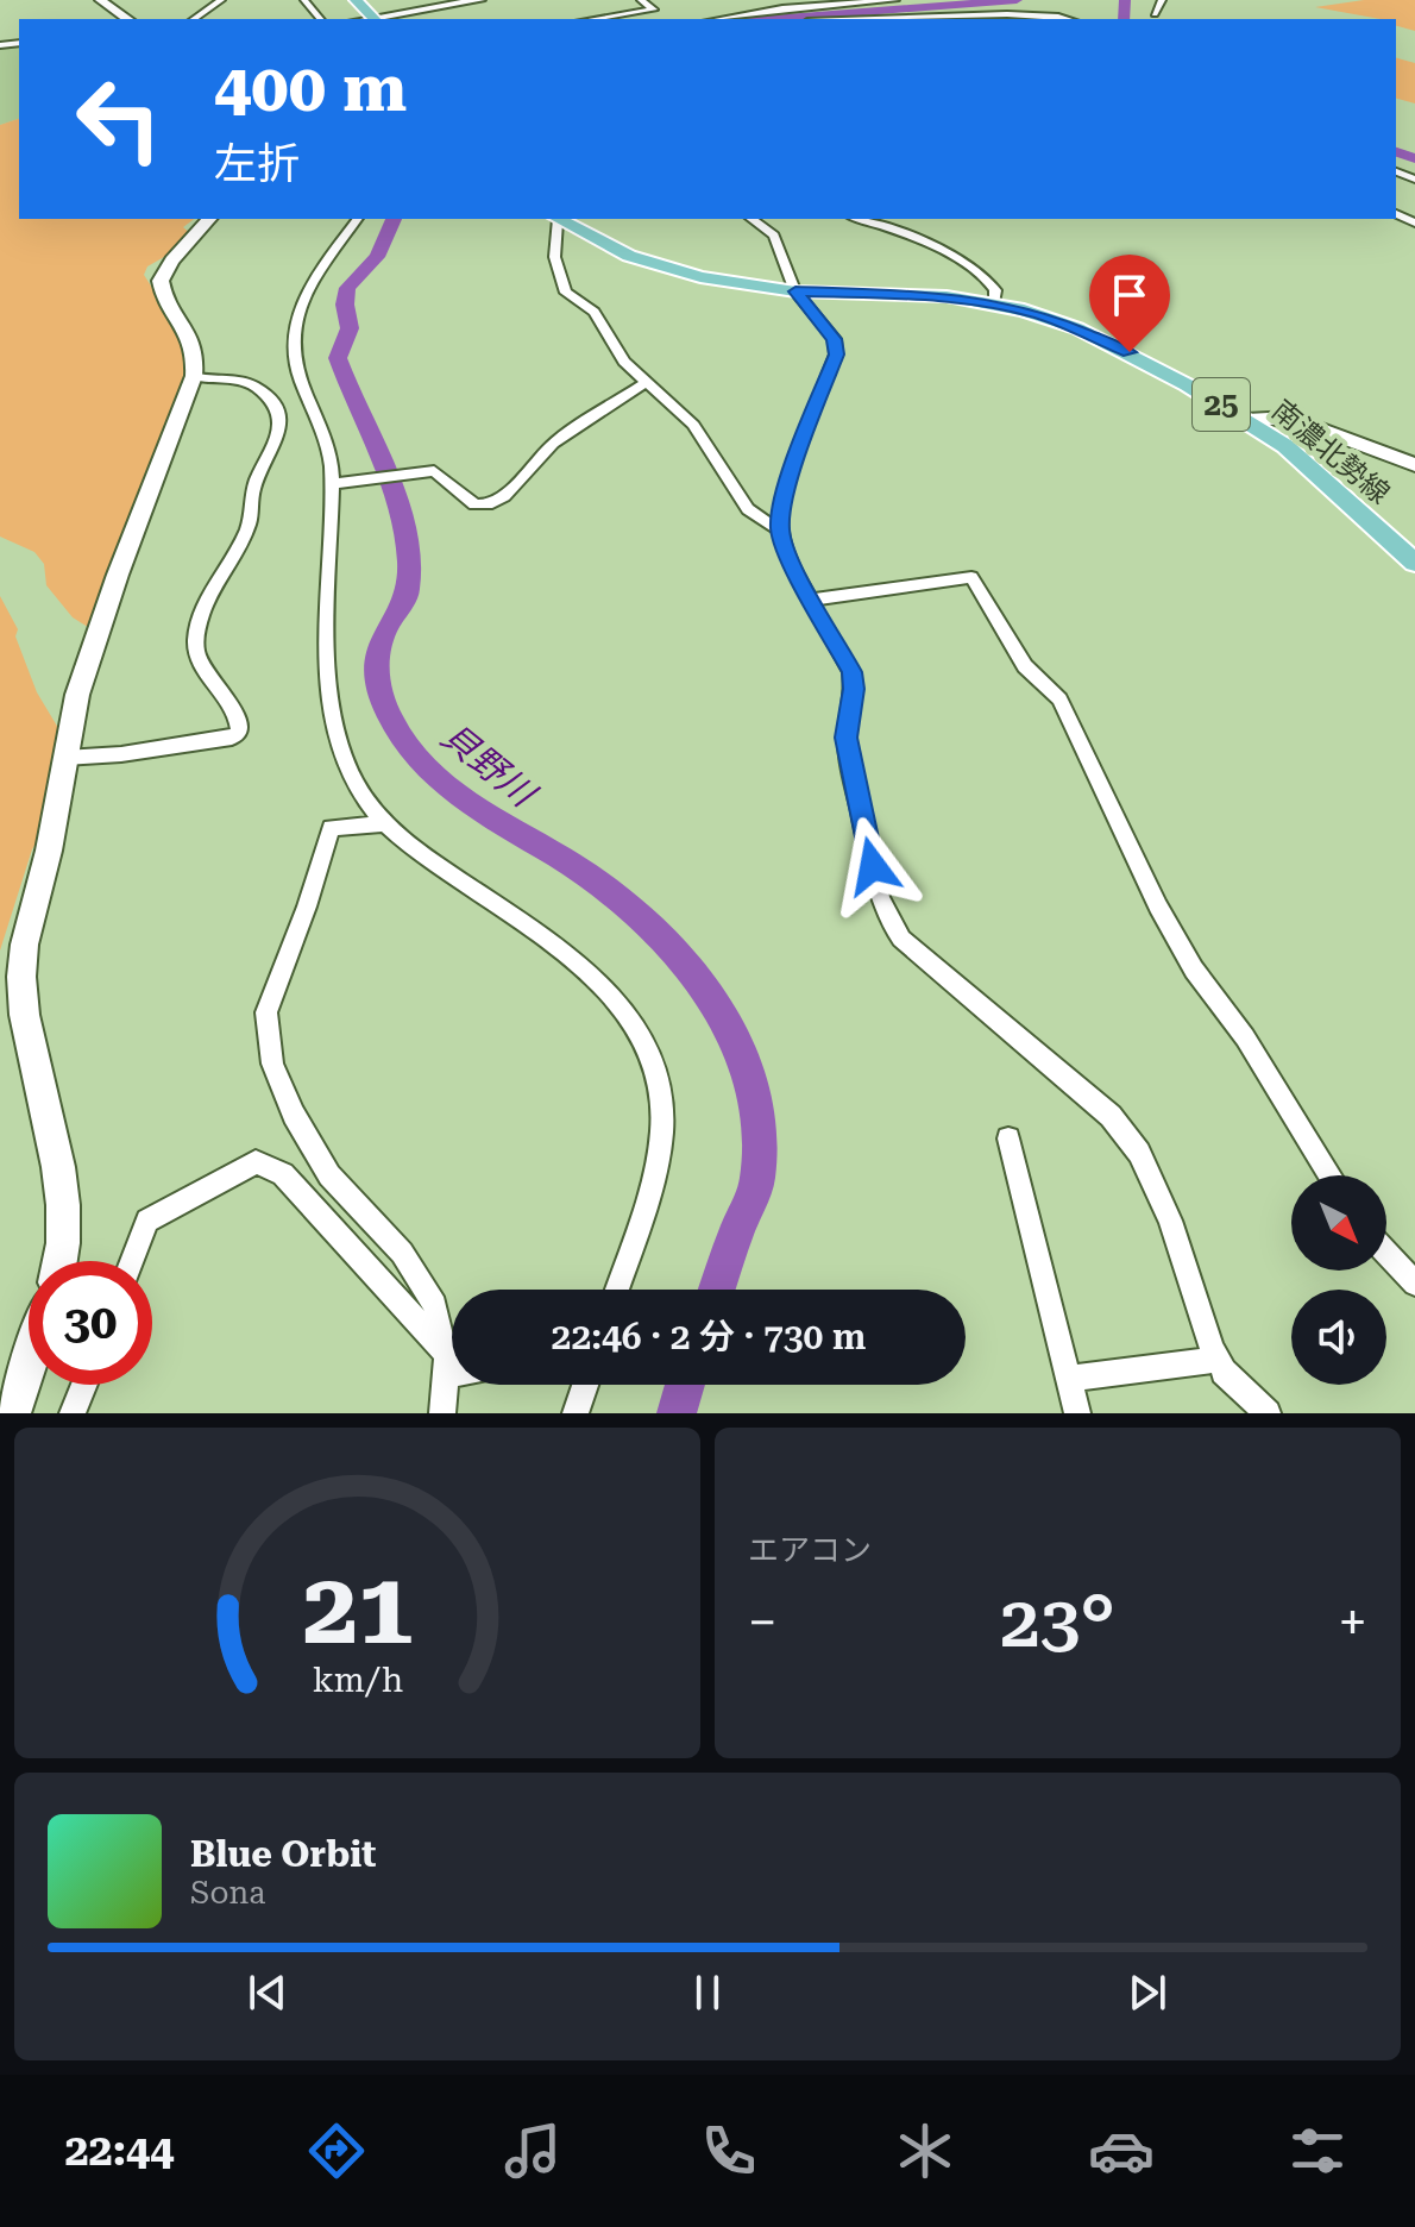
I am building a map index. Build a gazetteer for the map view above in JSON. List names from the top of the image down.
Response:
{
  "streets": {
    "main road": ["25", "南濃北勢線"]
  },
  "water": ["貝野川"],
  "north": "bottom right",
  "page": {
    "turn": ["400 m", "左折"],
    "limit": "30",
    "trip": "22:46 · 2 分 · 730 m",
    "tile": "エアコン",
    "heat": ["−", "23°", "+"],
    "song": ["Blue Orbit", "Sona"],
    "tabs": "22:44",
    "gauge": ["21", "km/h"]
  }
}
